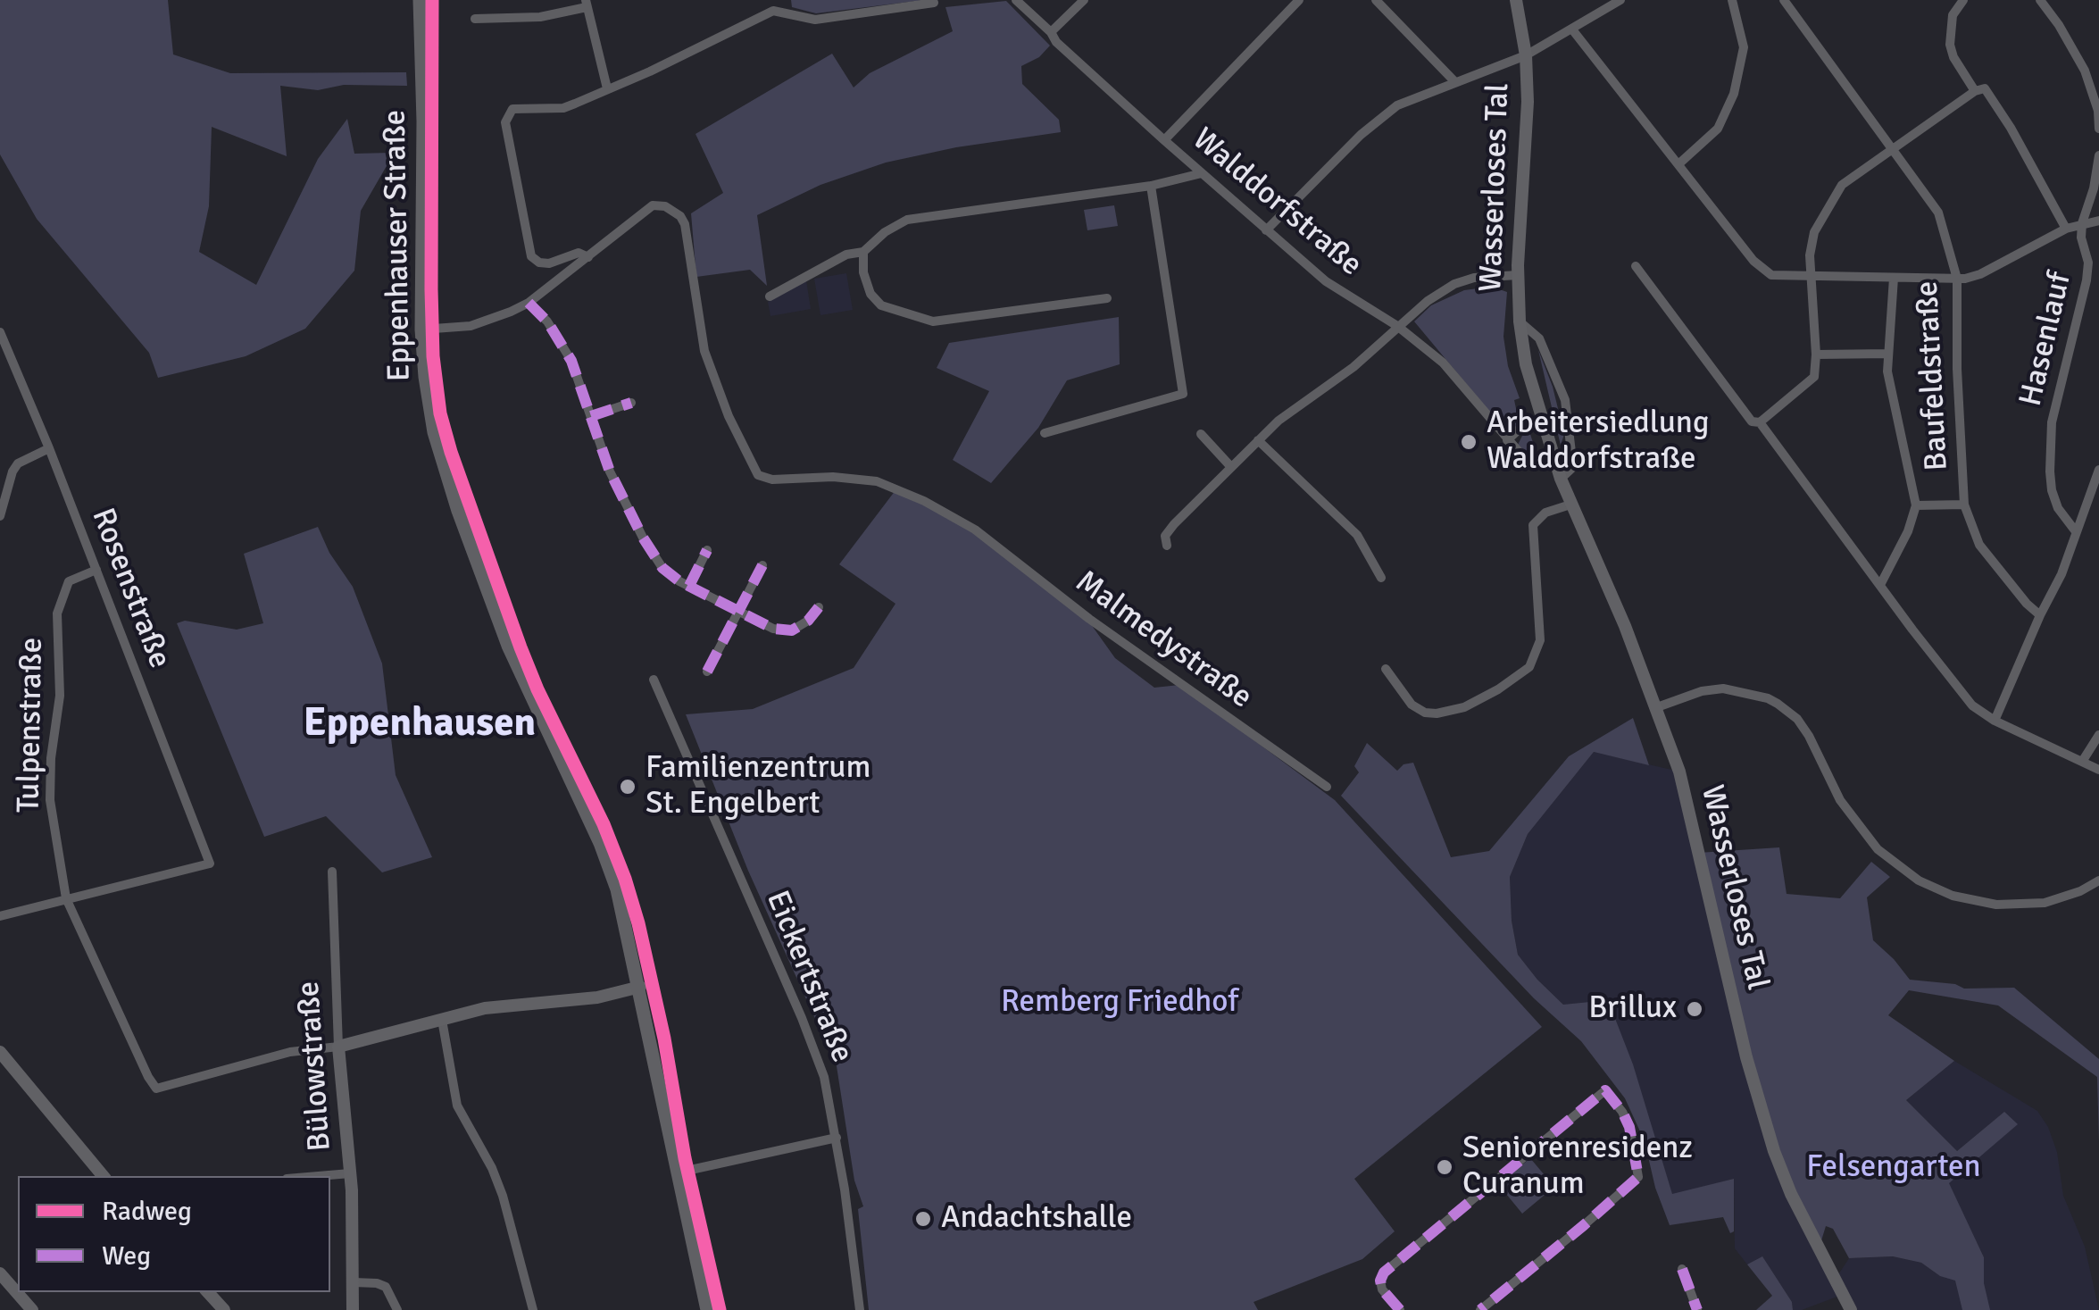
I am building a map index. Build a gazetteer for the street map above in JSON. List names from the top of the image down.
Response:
{
  "streets": {
    "main road": ["Wasserloses Tal", "Eppenhauser Straße", "Bülowstraße"],
    "street": [
      "Walddorfstraße",
      "Hasenlauf",
      "Baufeldstraße",
      "Rosenstraße",
      "Malmedystraße",
      "Tulpenstraße",
      "Eickertstraße"
    ]
  },
  "crossings": [
    ["Rosenstraße", "Tulpenstraße"],
    ["Tulpenstraße", "Bülowstraße"]
  ],
  "districts": ["Eppenhausen"],
  "parks": ["Remberg Friedhof", "Felsengarten"],
  "places": [
    "Arbeitersiedlung Walddorfstraße",
    "Familienzentrum St. Engelbert",
    "Brillux",
    "Seniorenresidenz Curanum",
    "Andachtshalle"
  ],
  "legend": ["Radweg", "Weg"]
}
